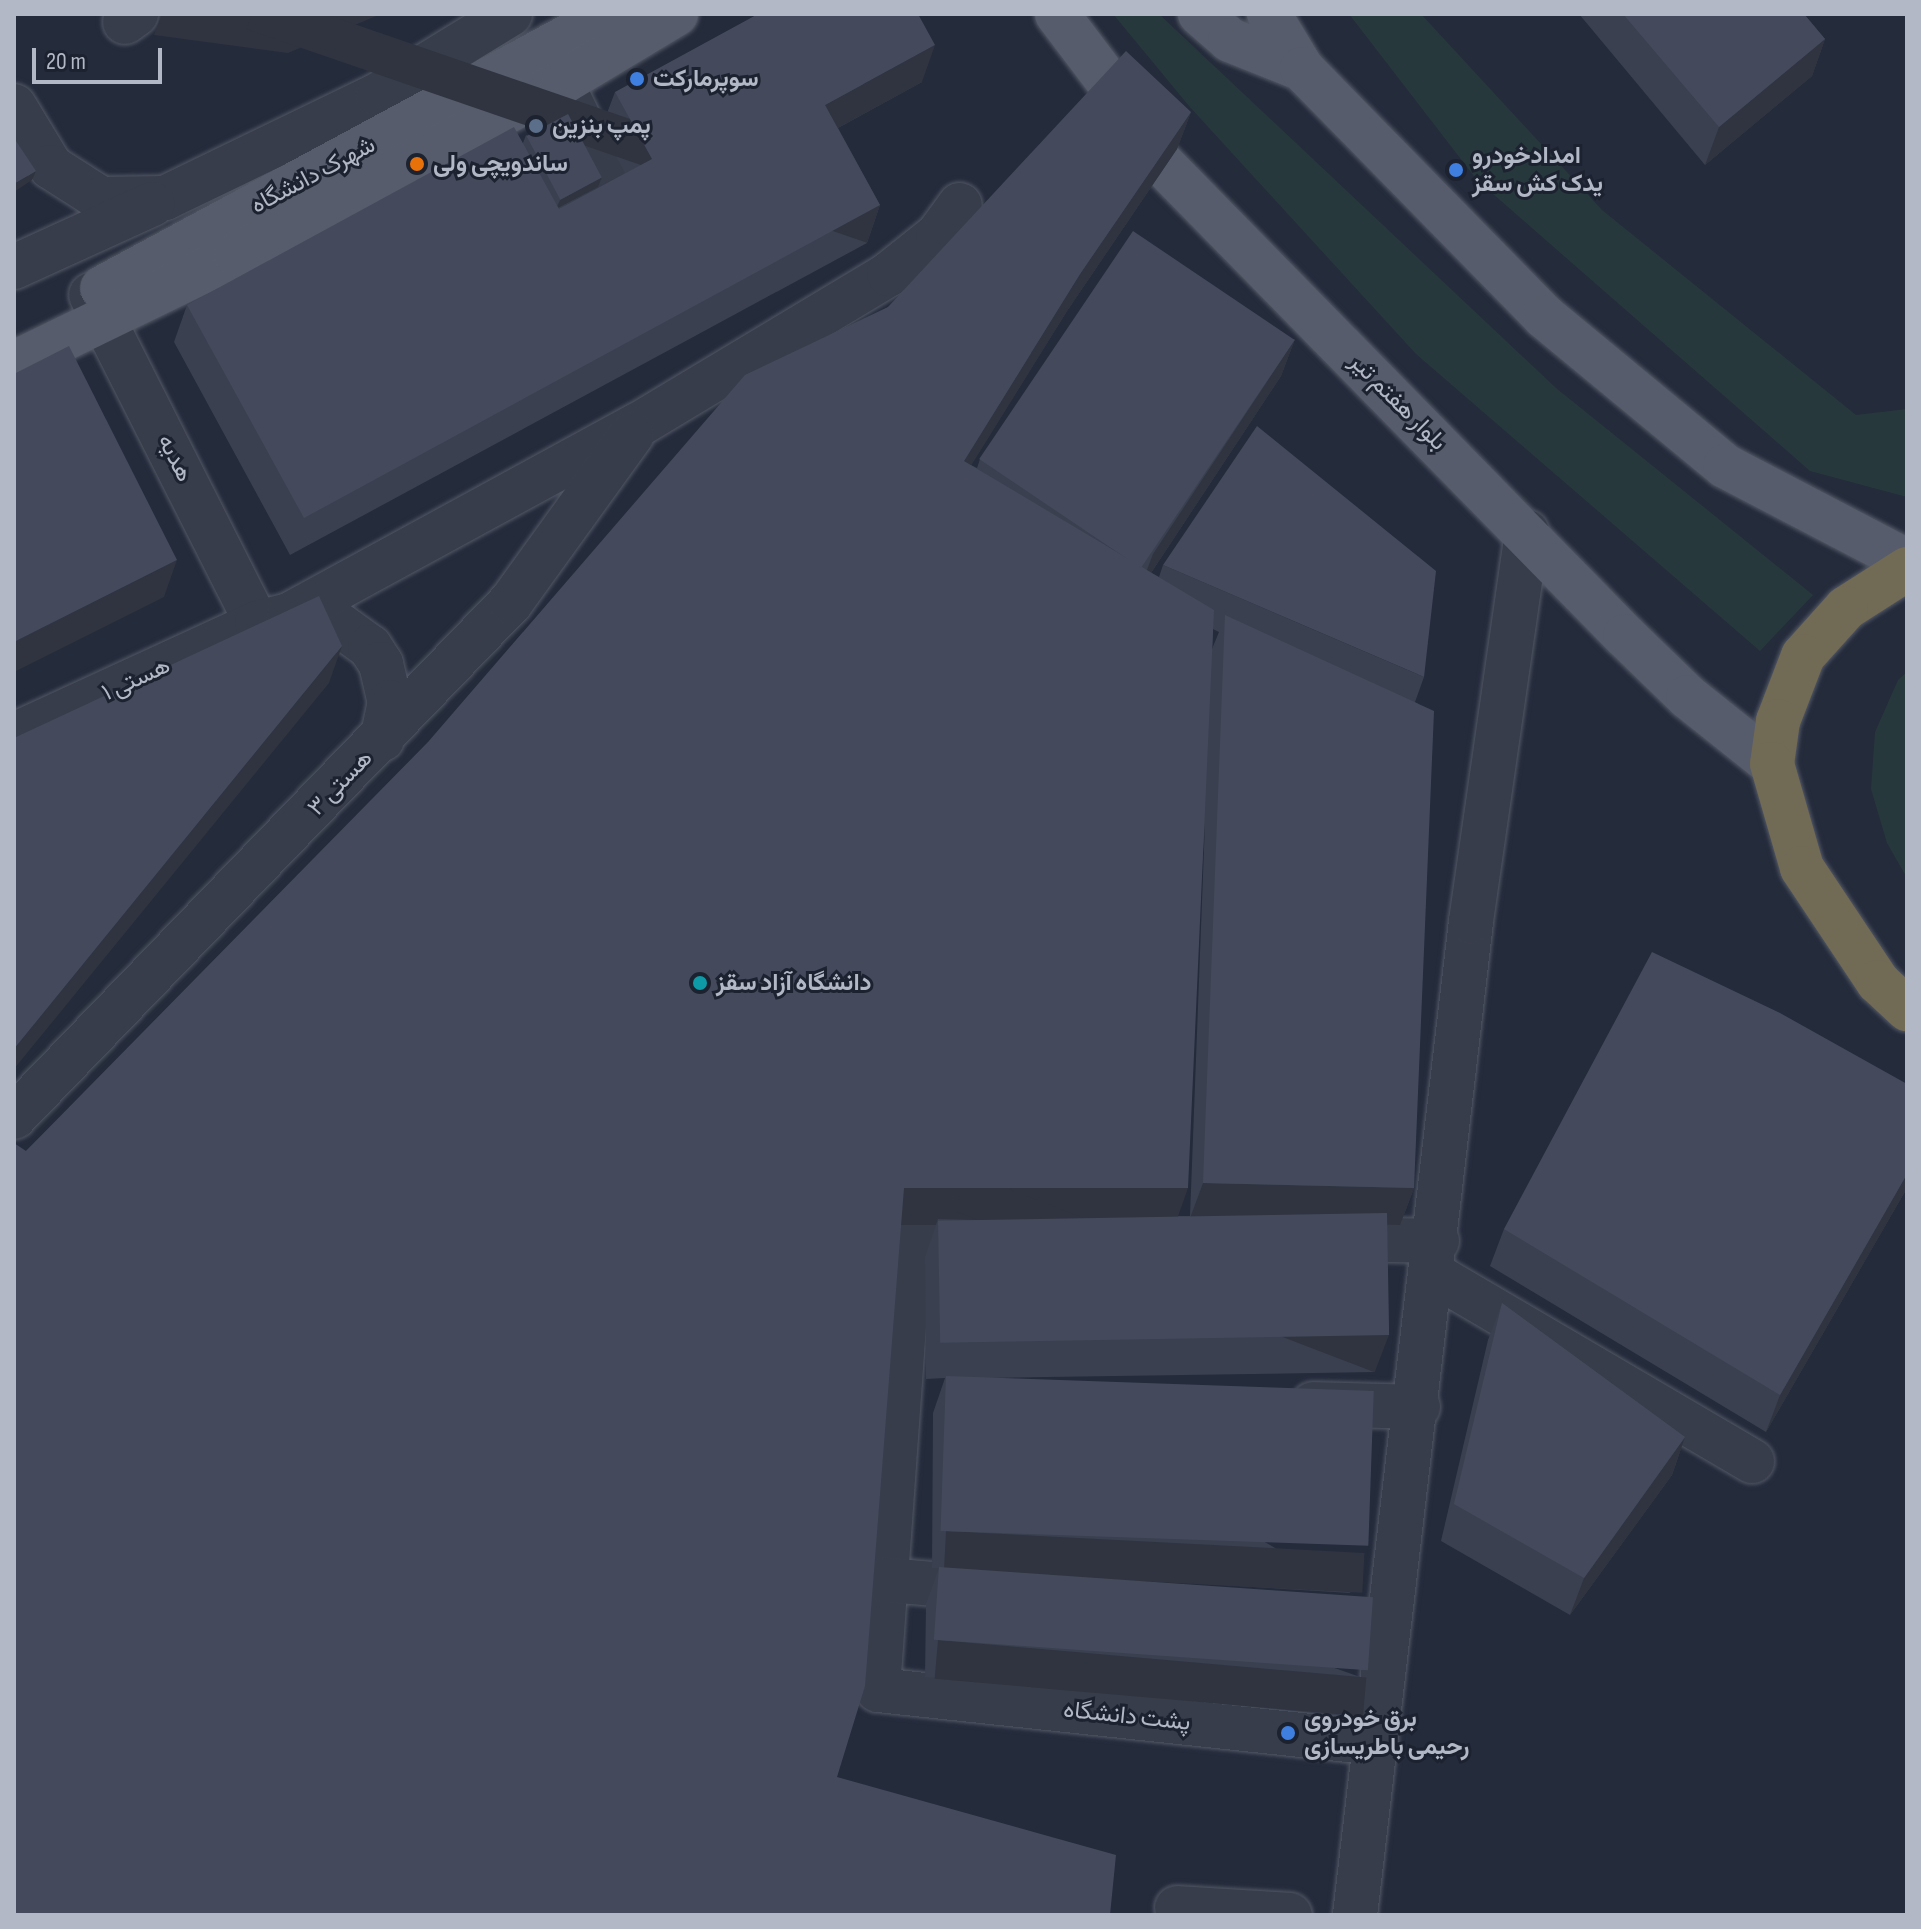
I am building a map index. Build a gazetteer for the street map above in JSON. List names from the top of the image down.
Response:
{
  "streets": {
    "main road": ["شهرک دانشگاه", "بلوار هفتم تیر"],
    "street": [
      "هدیه",
      "هستی ۱",
      "هستی ۳",
      "پشت دانشگاه"
    ]
  },
  "crossings": [
    ["شهرک دانشگاه", "هدیه"],
    ["هدیه", "هستی ۱"],
    ["هستی ۱", "هستی ۳"]
  ],
  "places": [
    "سوپرمارکت",
    "پمپ بنزین",
    "ساندویچی ولی",
    "امدادخودرو یدک کش سقز",
    "دانشگاه آزاد سقز",
    "برق خودروی رحیمی باطریسازی"
  ],
  "scale_bar": "20 m"
}
